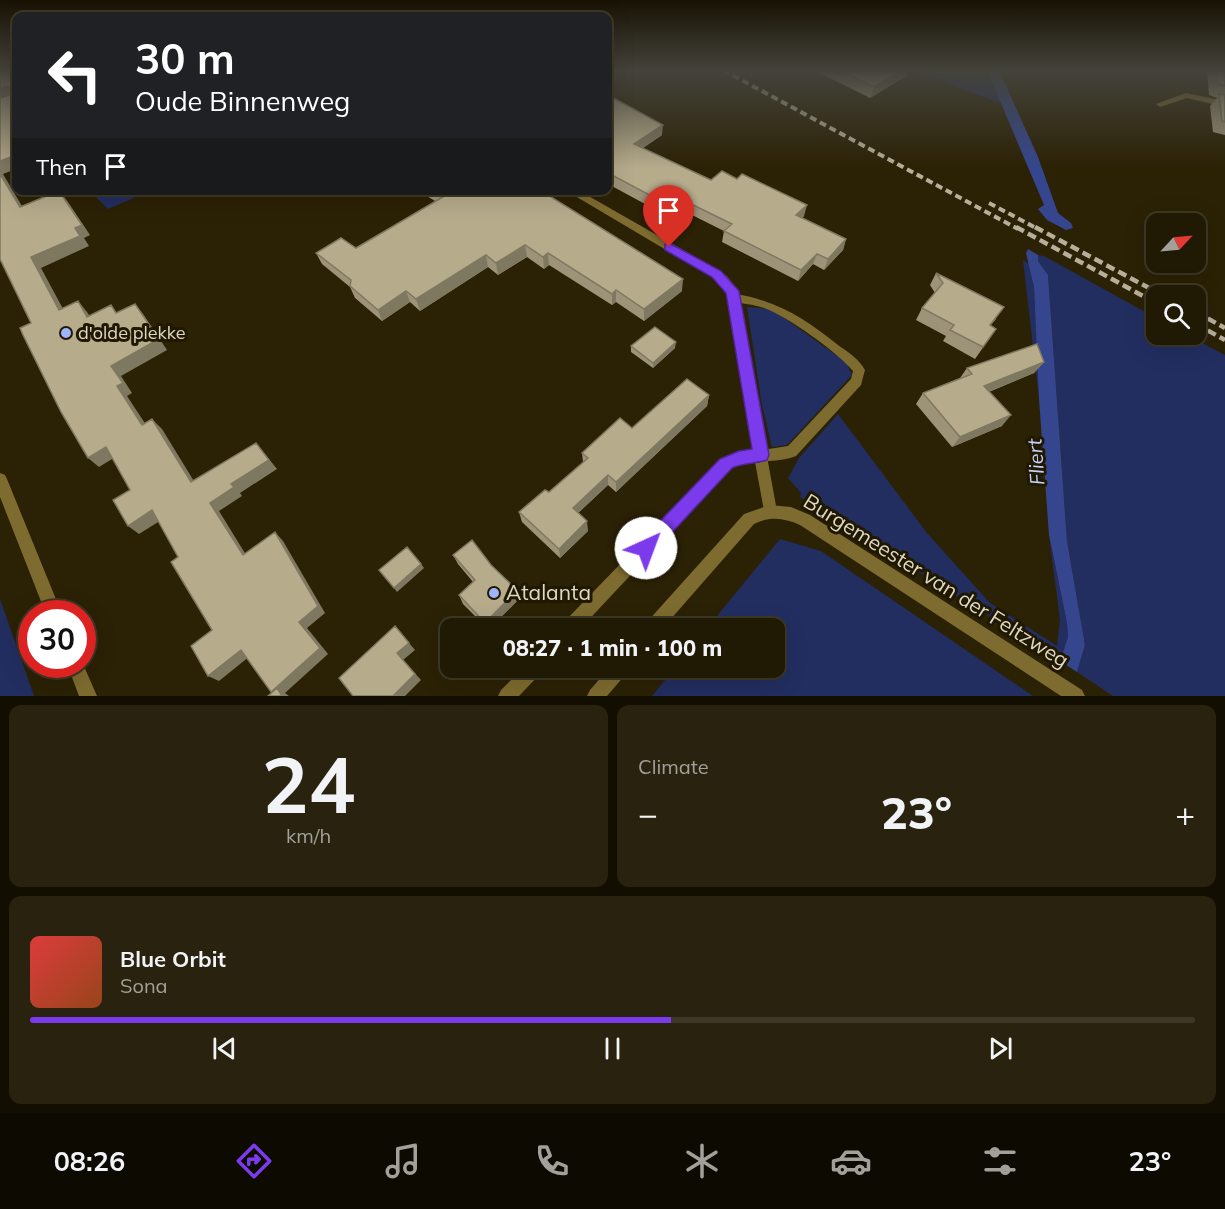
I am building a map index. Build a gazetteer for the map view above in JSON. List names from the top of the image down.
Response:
{
  "streets": {
    "street": ["Burgemeester van der Feltzweg"]
  },
  "water": ["Fliert"],
  "places": ["d'olde plekke", "Atalanta"],
  "north": "top right",
  "page": {
    "turn": ["30 m", "Oude Binnenweg"],
    "then": "Then",
    "limit": "30",
    "trip": "08:27 · 1 min · 100 m",
    "tile": [
      ["24", "km/h"],
      "Climate"
    ],
    "heat": ["−", "23°", "+"],
    "song": ["Blue Orbit", "Sona"],
    "tabs": ["08:26", "23°"]
  }
}
